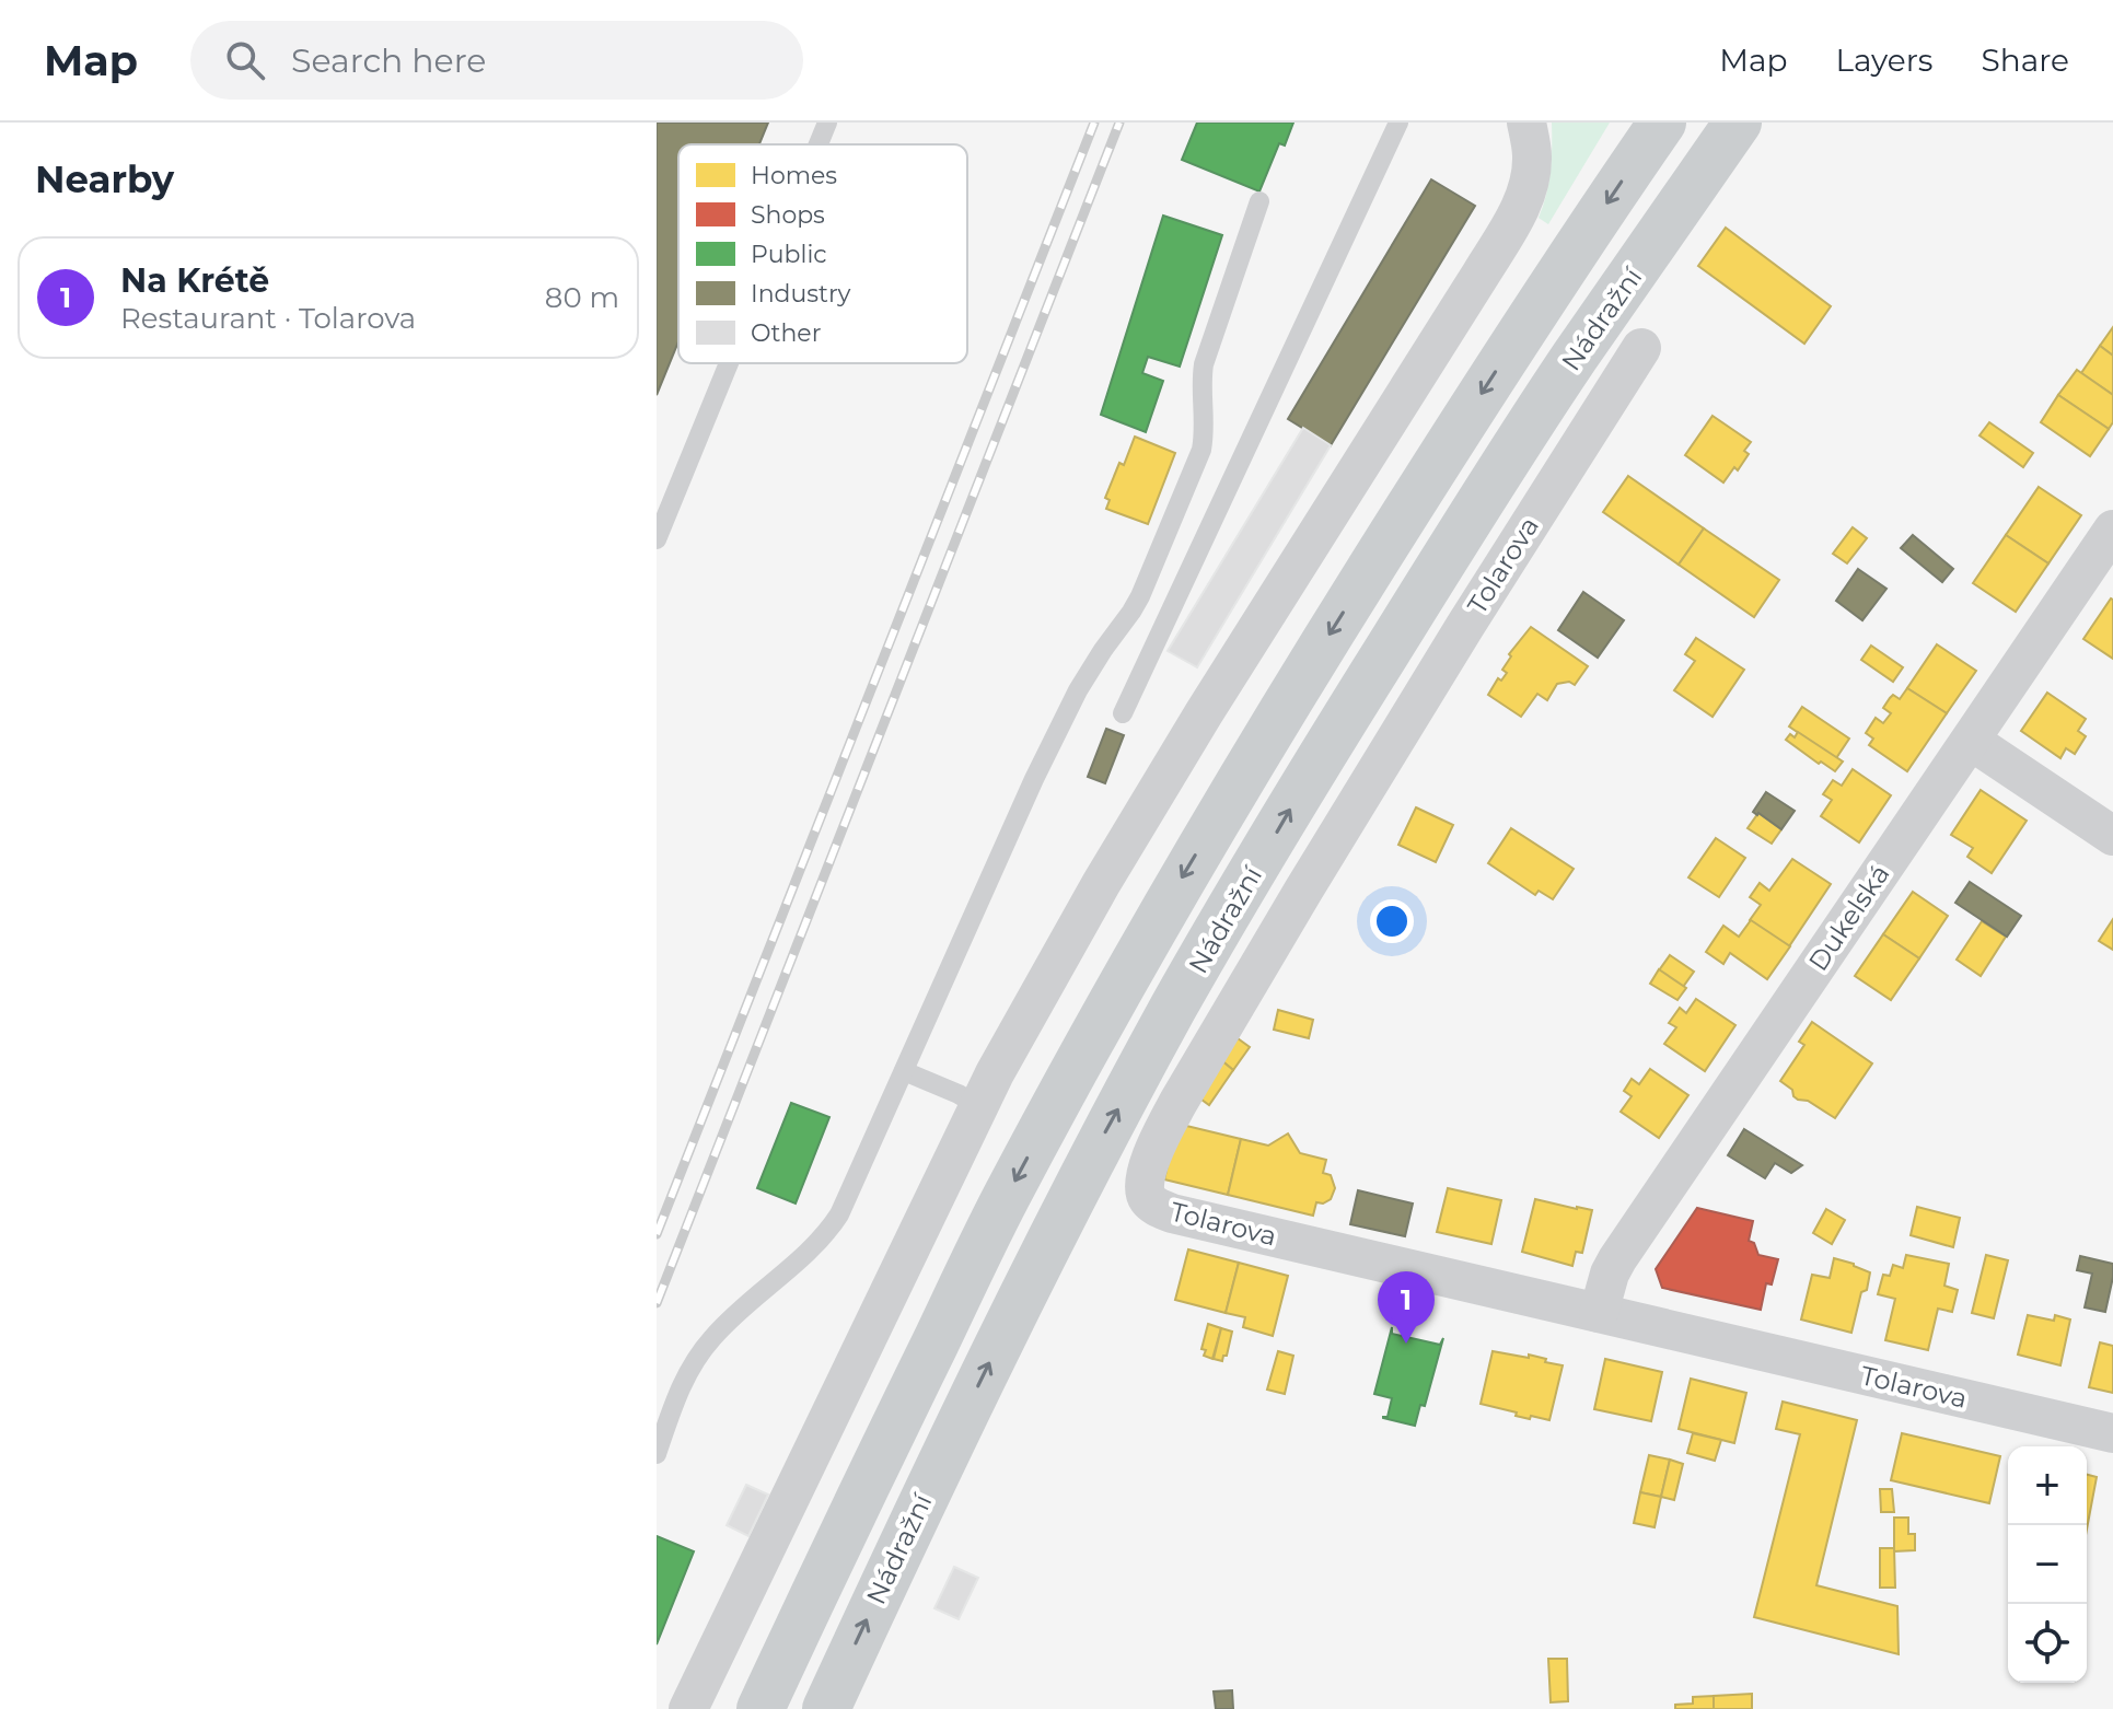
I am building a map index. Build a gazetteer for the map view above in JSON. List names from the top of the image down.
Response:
{
  "streets": {
    "main road": ["Nádražní"],
    "street": ["Tolarova", "Dukelská"]
  },
  "crossings": [
    ["Tolarova", "Dukelská"]
  ],
  "legend": [
    "Homes",
    "Shops",
    "Public",
    "Industry",
    "Other"
  ],
  "page": {
    "header": "Map",
    "search": "Search here",
    "nav": ["Map", "Layers", "Share"],
    "heading": "Nearby",
    "list": [
      {
        "mark": "1",
        "name": "Na Krétě",
        "note": "Restaurant · Tolarova",
        "value": "80 m"
      }
    ],
    "pins": "1",
    "map_buttons": ["+", "−"]
  }
}
